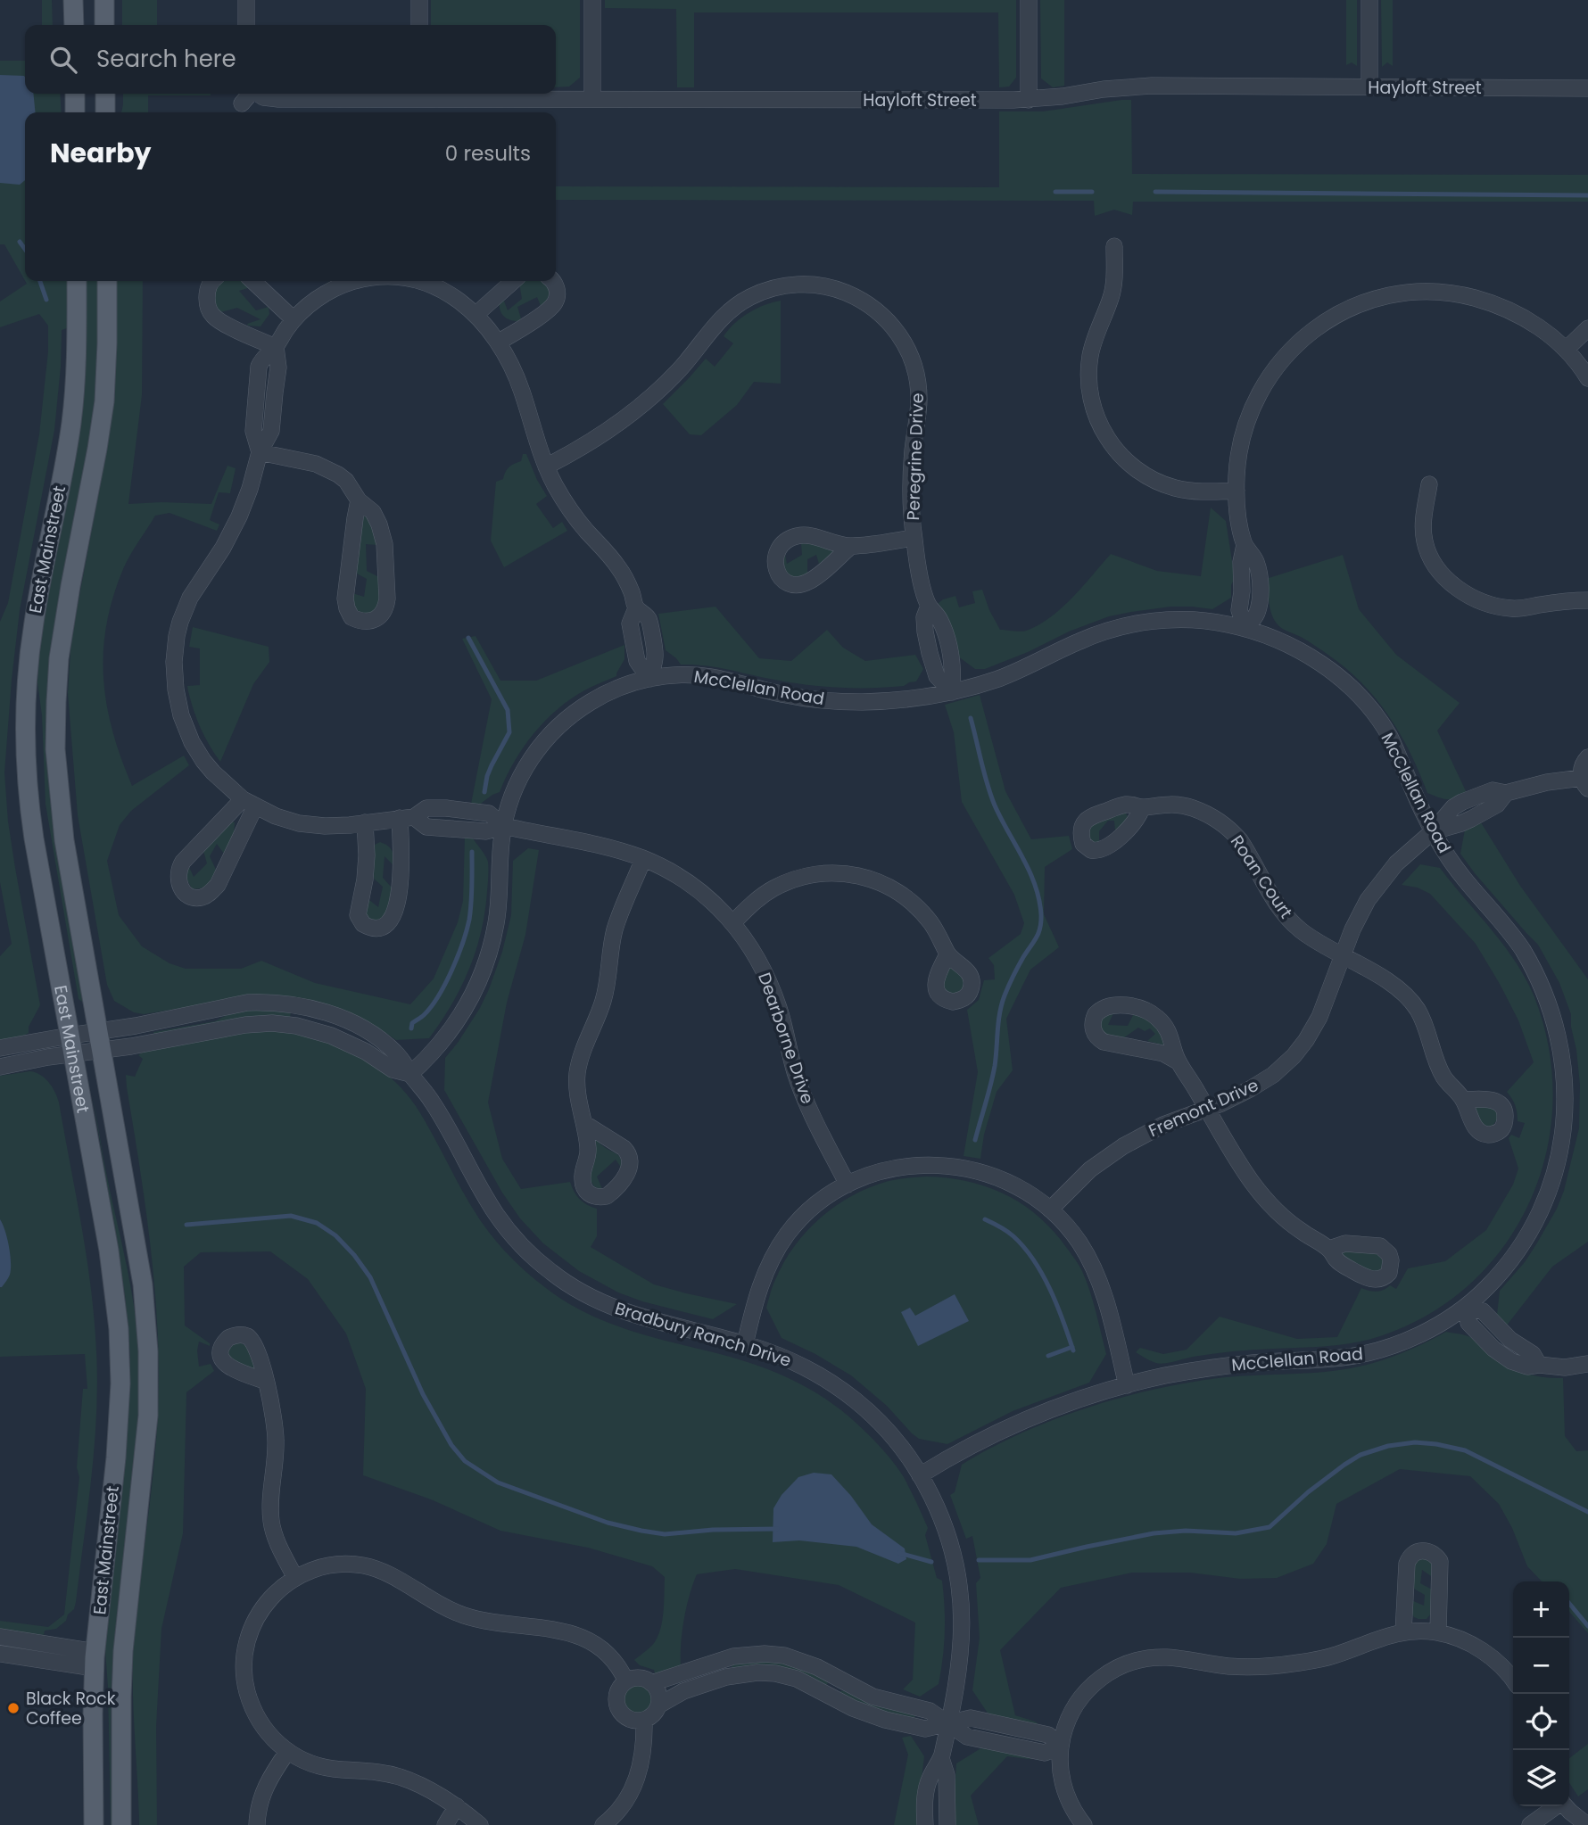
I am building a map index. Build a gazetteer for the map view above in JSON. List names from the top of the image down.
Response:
{
  "streets": {
    "main road": ["East Mainstreet"],
    "street": [
      "Hayloft Street",
      "Peregrine Drive",
      "McClellan Road",
      "Roan Court",
      "Dearborne Drive",
      "Fremont Drive",
      "Bradbury Ranch Drive"
    ]
  },
  "crossings": [
    ["Peregrine Drive", "McClellan Road"],
    ["East Mainstreet", "Bradbury Ranch Drive"],
    ["McClellan Road", "Dearborne Drive"],
    ["McClellan Road", "Fremont Drive"],
    ["McClellan Road", "Bradbury Ranch Drive"],
    ["Roan Court", "Fremont Drive"]
  ],
  "places": ["Black Rock Coffee"],
  "page": {
    "search": "Search here",
    "heading": ["Nearby", "0 results"],
    "map_buttons": ["+", "−"]
  }
}
